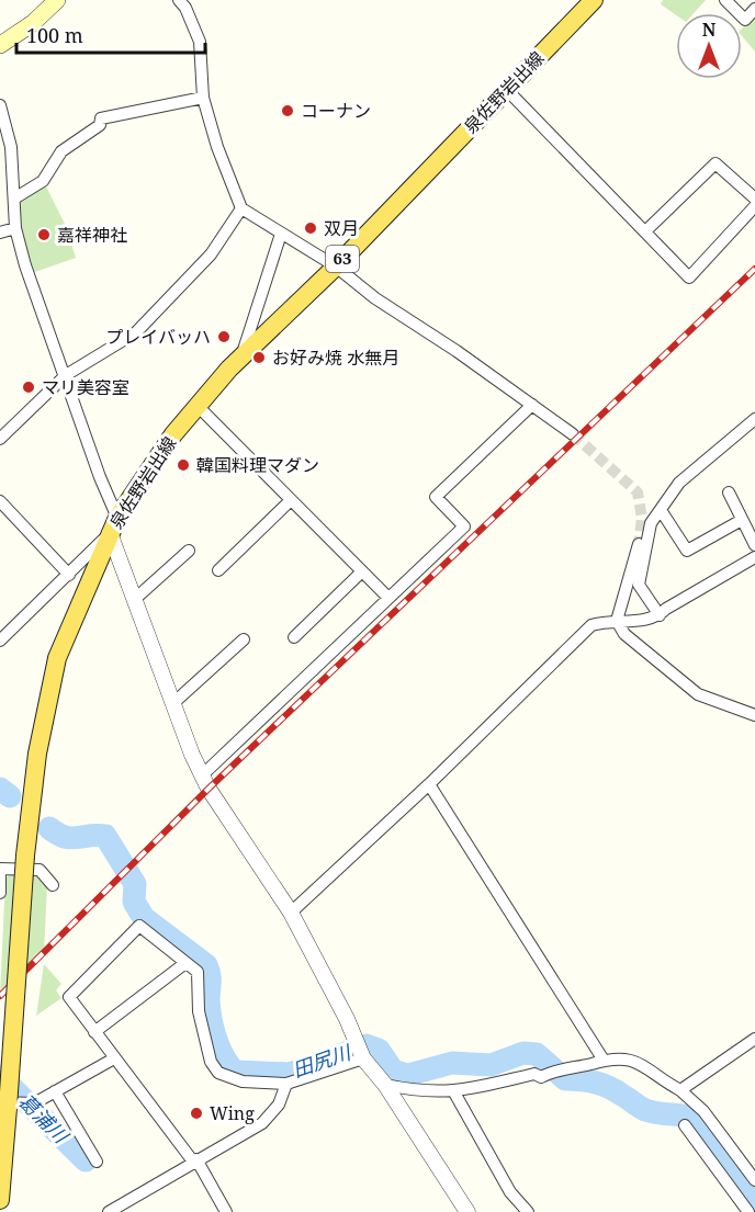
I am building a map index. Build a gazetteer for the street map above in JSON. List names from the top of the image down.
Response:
{
  "streets": {
    "main road": ["泉佐野岩出線", "63"]
  },
  "water": ["田尻川", "葛浦川"],
  "places": [
    "コーナン",
    "双月",
    "嘉祥神社",
    "プレイバッハ",
    "お好み焼 水無月",
    "マリ美容室",
    "韓国料理マダン",
    "Wing"
  ],
  "scale_bar": "100 m",
  "north": "top"
}
